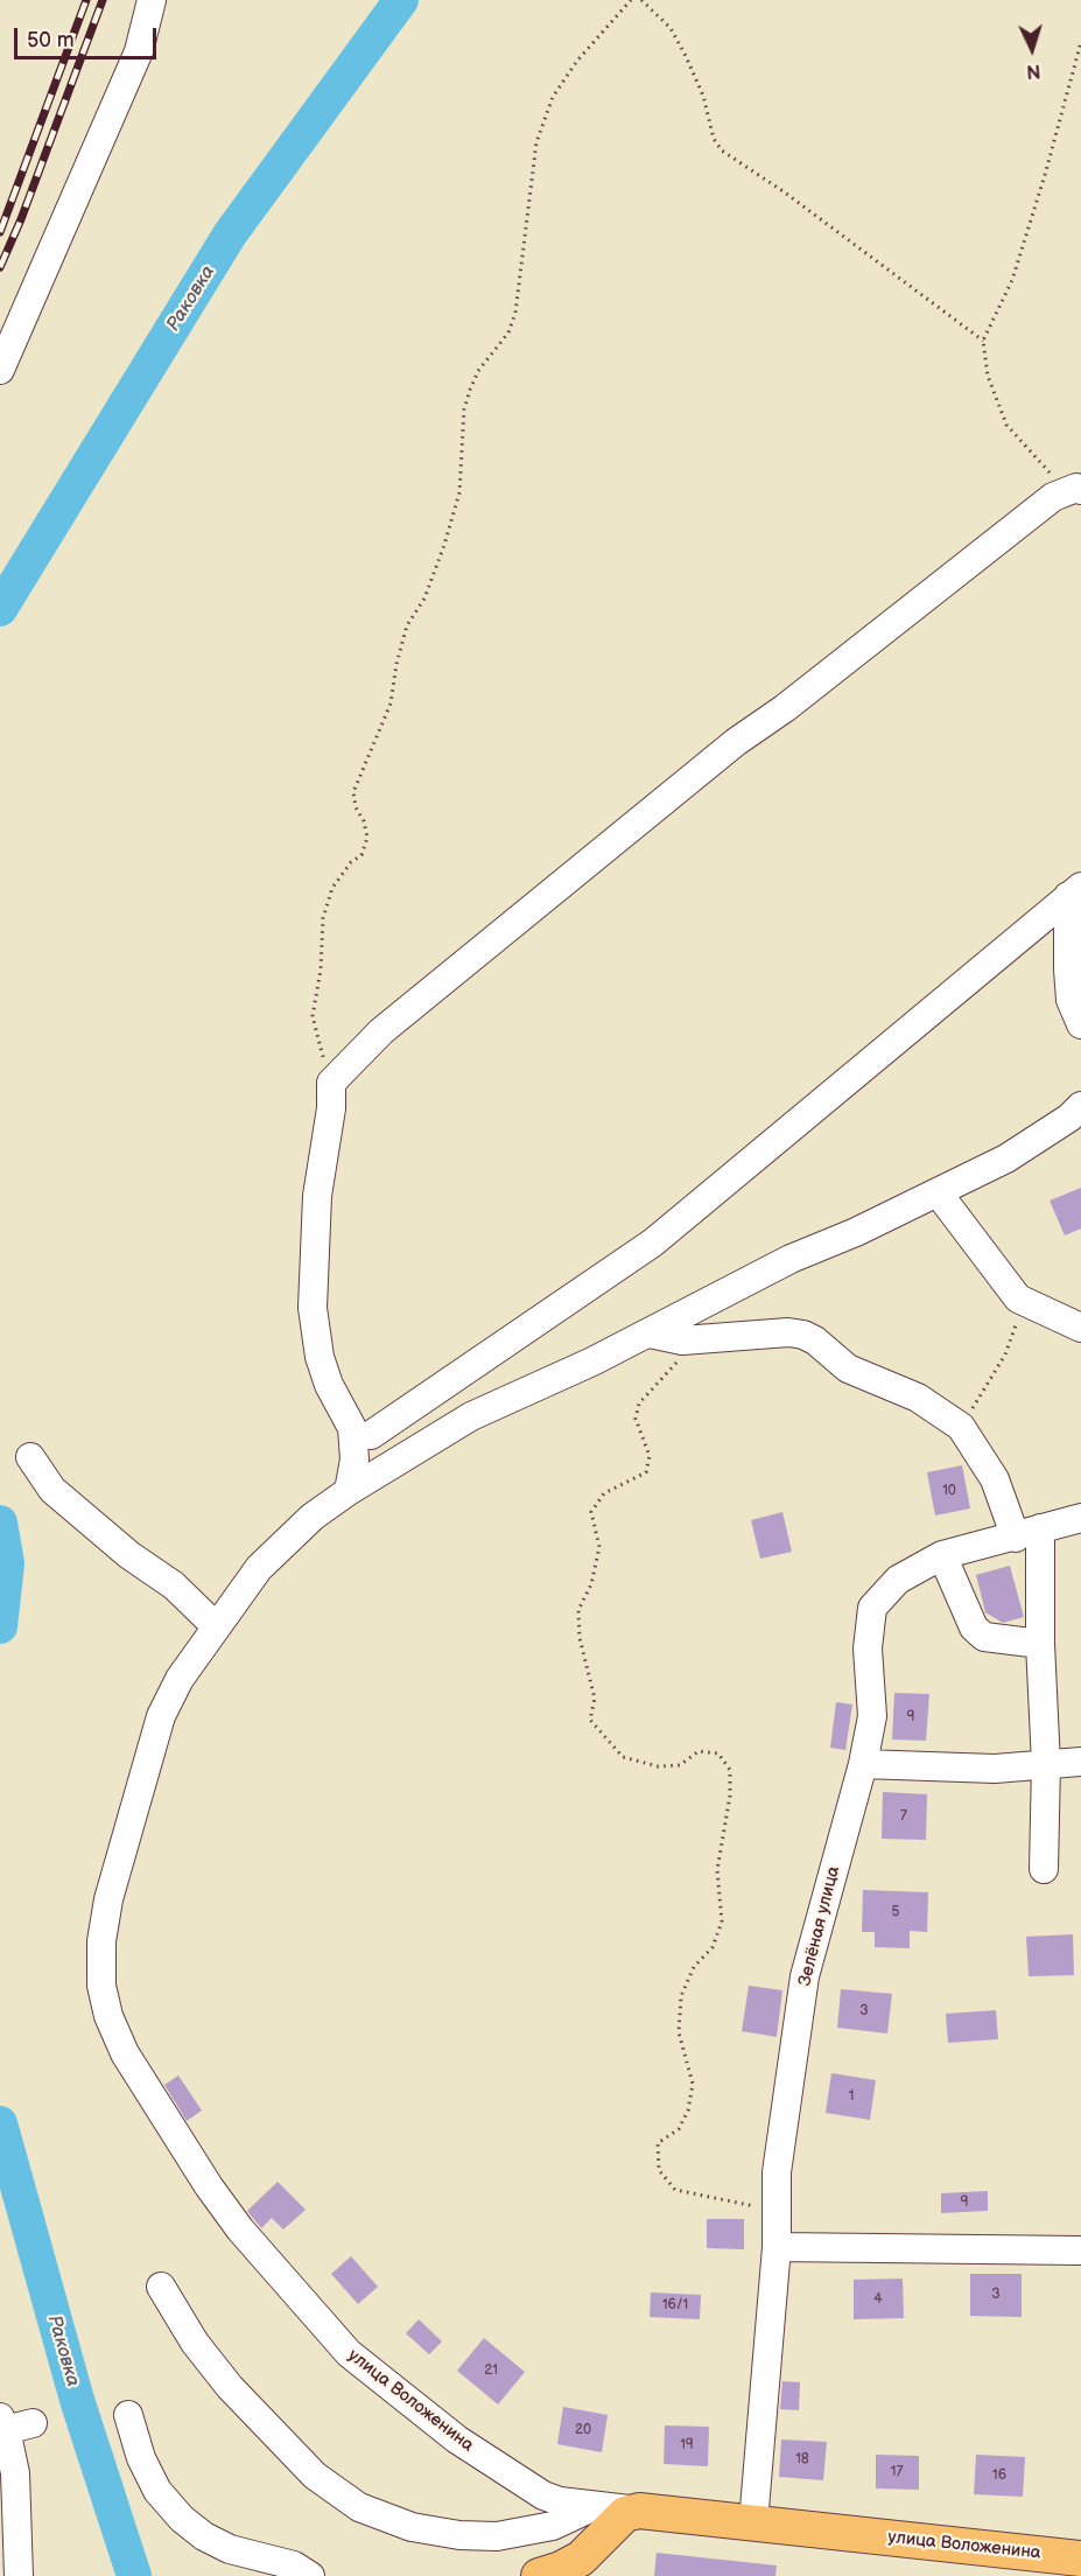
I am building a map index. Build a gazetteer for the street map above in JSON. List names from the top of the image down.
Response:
{
  "streets": {
    "main road": ["улица Воложенина"],
    "street": ["Зелёная улица"]
  },
  "crossings": [
    ["Зелёная улица", "улица Воложенина"]
  ],
  "water": ["Раковка"],
  "house_numbers": [
    "10",
    "9",
    "7",
    "5",
    "3",
    "1",
    "9",
    "3",
    "4",
    "16/1",
    "21",
    "20",
    "19",
    "18",
    "17",
    "16"
  ],
  "scale_bar": "50 m",
  "north": "bottom"
}
